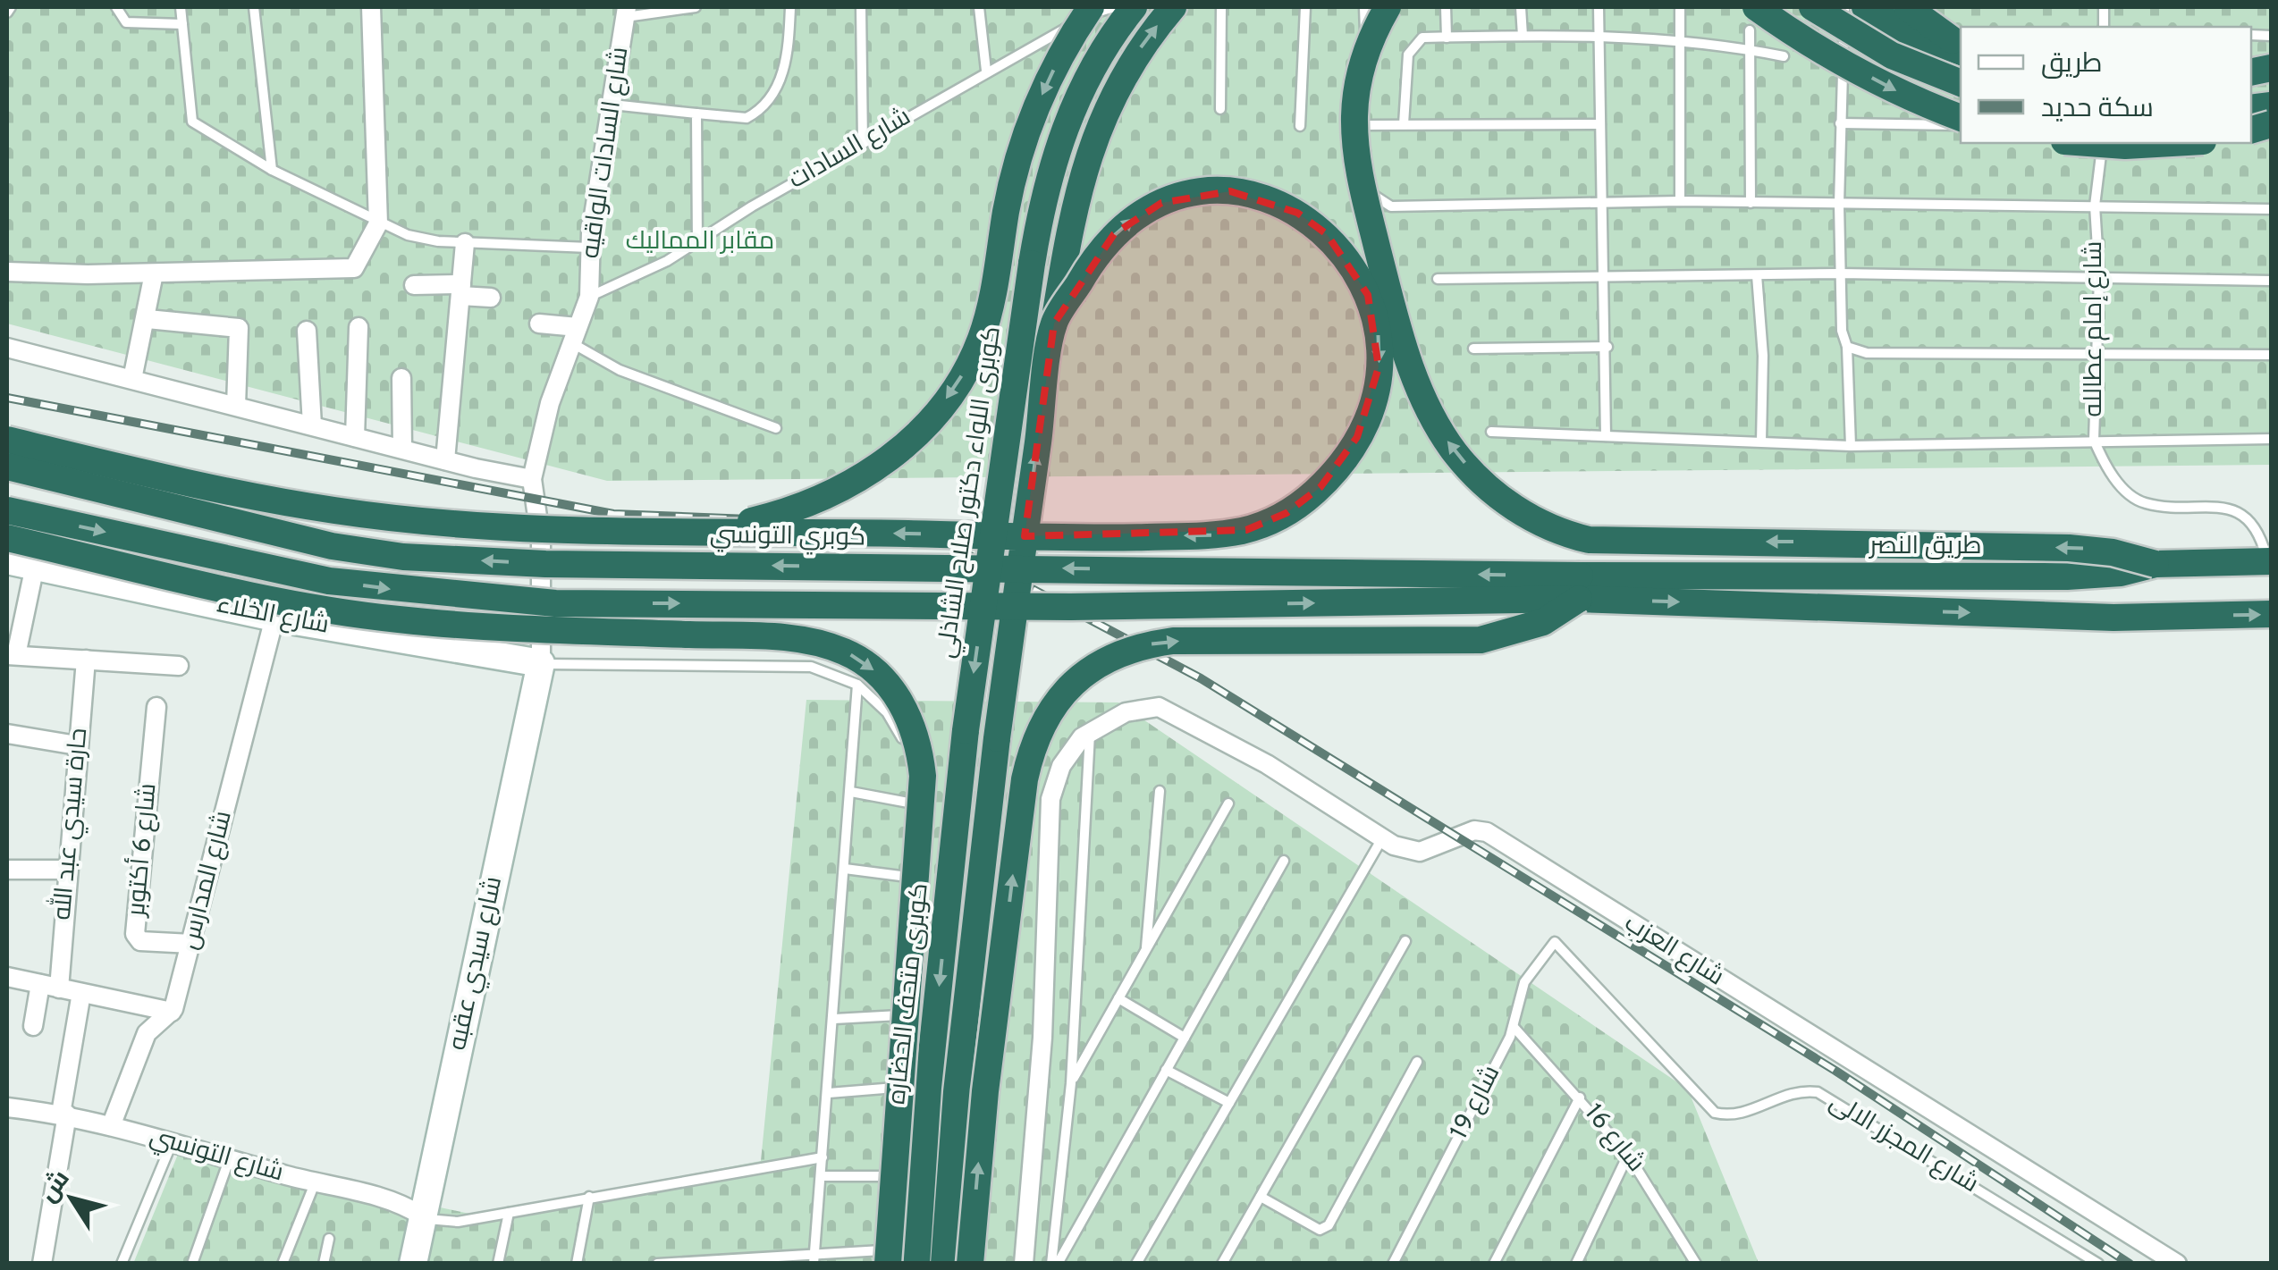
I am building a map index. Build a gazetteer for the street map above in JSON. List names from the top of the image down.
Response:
{
  "streets": {
    "highway": [
      "كوبرى اللواء دكتور صلاح الشاذلي",
      "كوبري التونسي",
      "طريق النصر",
      "كوبرى متحف الحضاره"
    ],
    "street": [
      "شارع السادات الواقيه",
      "شارع الخلاء",
      "حارة سيدي عبد الله",
      "شارع 6 أكتوبر",
      "شارع المدارس",
      "شارع العزب",
      "شارع سيدي عقبه",
      "شارع التونسي"
    ],
    "lane": [
      "شارع السادات",
      "شارع إمام عطالله",
      "شارع 19",
      "شارع 16",
      "شارع المجزر الالى"
    ]
  },
  "crossings": [
    ["شارع السادات", "شارع السادات الواقيه"],
    ["شارع السادات الواقيه", "شارع الخلاء"],
    ["شارع السادات الواقيه", "شارع سيدي عقبه"],
    ["شارع إمام عطالله", "طريق النصر"],
    ["كوبرى اللواء دكتور صلاح الشاذلي", "كوبرى متحف الحضاره"],
    ["كوبري التونسي", "طريق النصر"],
    ["شارع الخلاء", "شارع المدارس"],
    ["شارع الخلاء", "شارع سيدي عقبه"],
    ["شارع 6 أكتوبر", "شارع المدارس"],
    ["شارع المدارس", "شارع التونسي"],
    ["شارع سيدي عقبه", "شارع التونسي"],
    ["شارع 19", "شارع 16"],
    ["شارع 19", "شارع المجزر الالى"]
  ],
  "parks": ["مقابر المماليك"],
  "legend": ["طريق", "سكة حديد"],
  "north": "top left"
}
